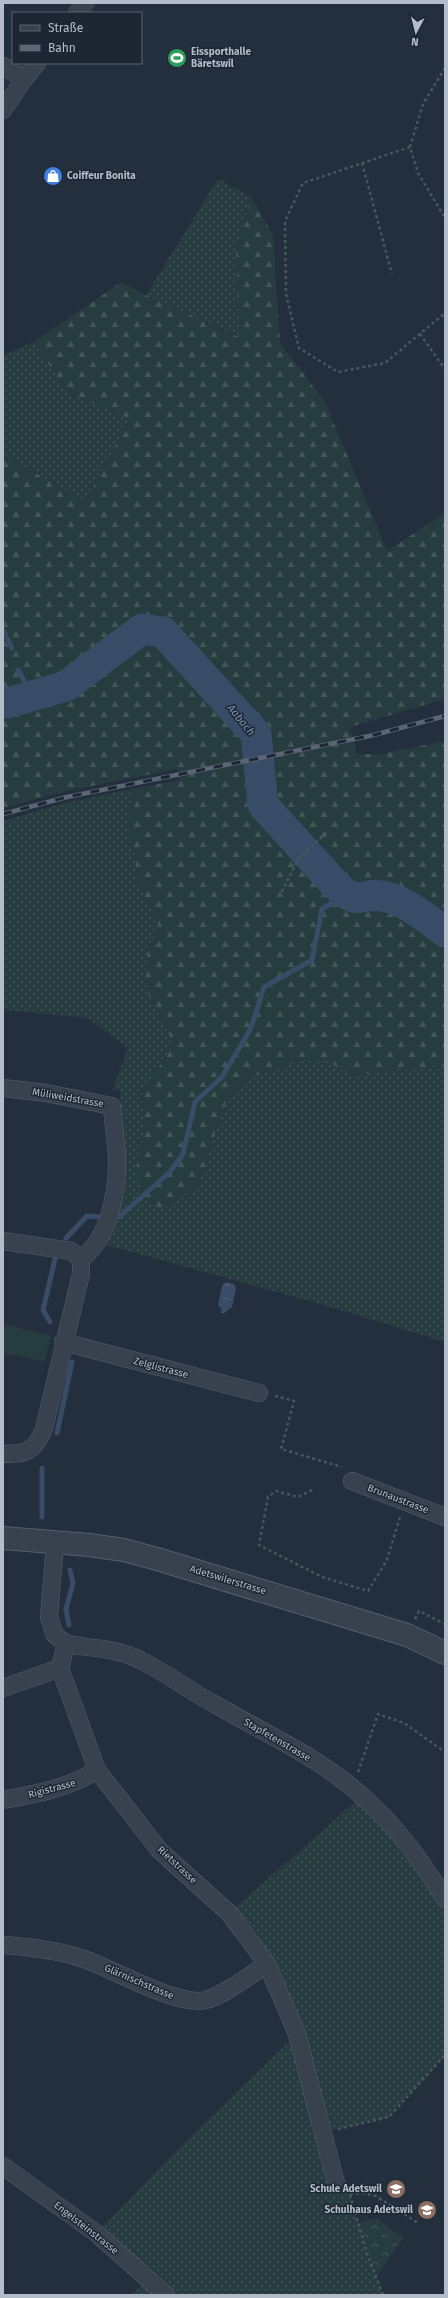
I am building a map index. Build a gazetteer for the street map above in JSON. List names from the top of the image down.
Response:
{
  "streets": {
    "street": [
      "Müliweidstrasse",
      "Zelglistrasse",
      "Brunaustrasse",
      "Adetswilerstrasse",
      "Stapfetenstrasse",
      "Rigistrasse",
      "Rietstrasse",
      "Glärnischstrasse",
      "Engelsteinstrasse"
    ]
  },
  "crossings": [
    ["Rigistrasse", "Rietstrasse"],
    ["Rietstrasse", "Glärnischstrasse"]
  ],
  "water": ["Aabach"],
  "places": {
    "sports": ["Eissporthalle Bäretswil"],
    "shop": ["Coiffeur Bonita"],
    "school or university": ["Schule Adetswil", "Schulhaus Adetswil"]
  },
  "legend": ["Straße", "Bahn"],
  "north": "bottom"
}
